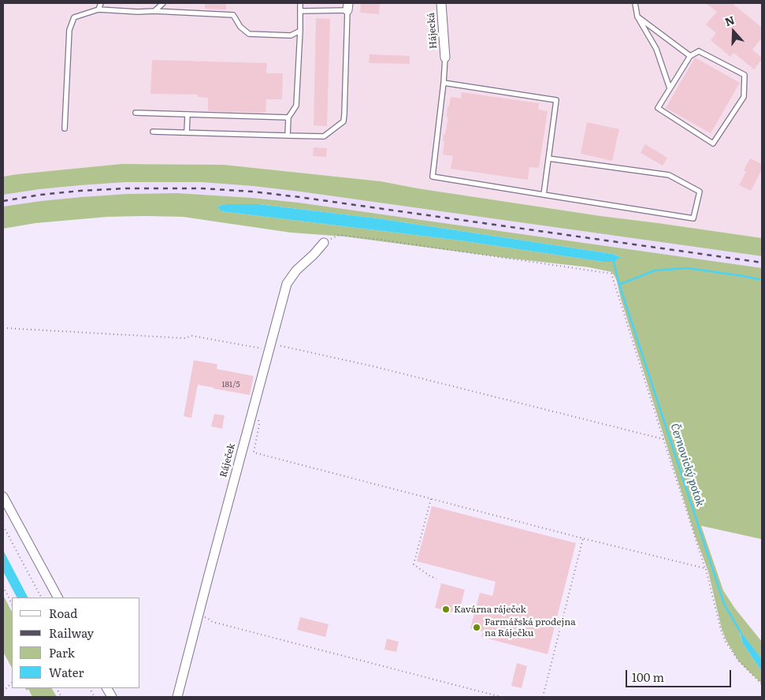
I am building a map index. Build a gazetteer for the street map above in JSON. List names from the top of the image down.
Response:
{
  "streets": {
    "street": ["Hájecká", "Ráječek"]
  },
  "water": ["Černovický potok"],
  "places": ["Kavárna ráječek", "Farmářská prodejna na Ráječku"],
  "house_numbers": ["181/5"],
  "legend": [
    "Road",
    "Railway",
    "Park",
    "Water"
  ],
  "scale_bar": "100 m",
  "north": "top"
}
